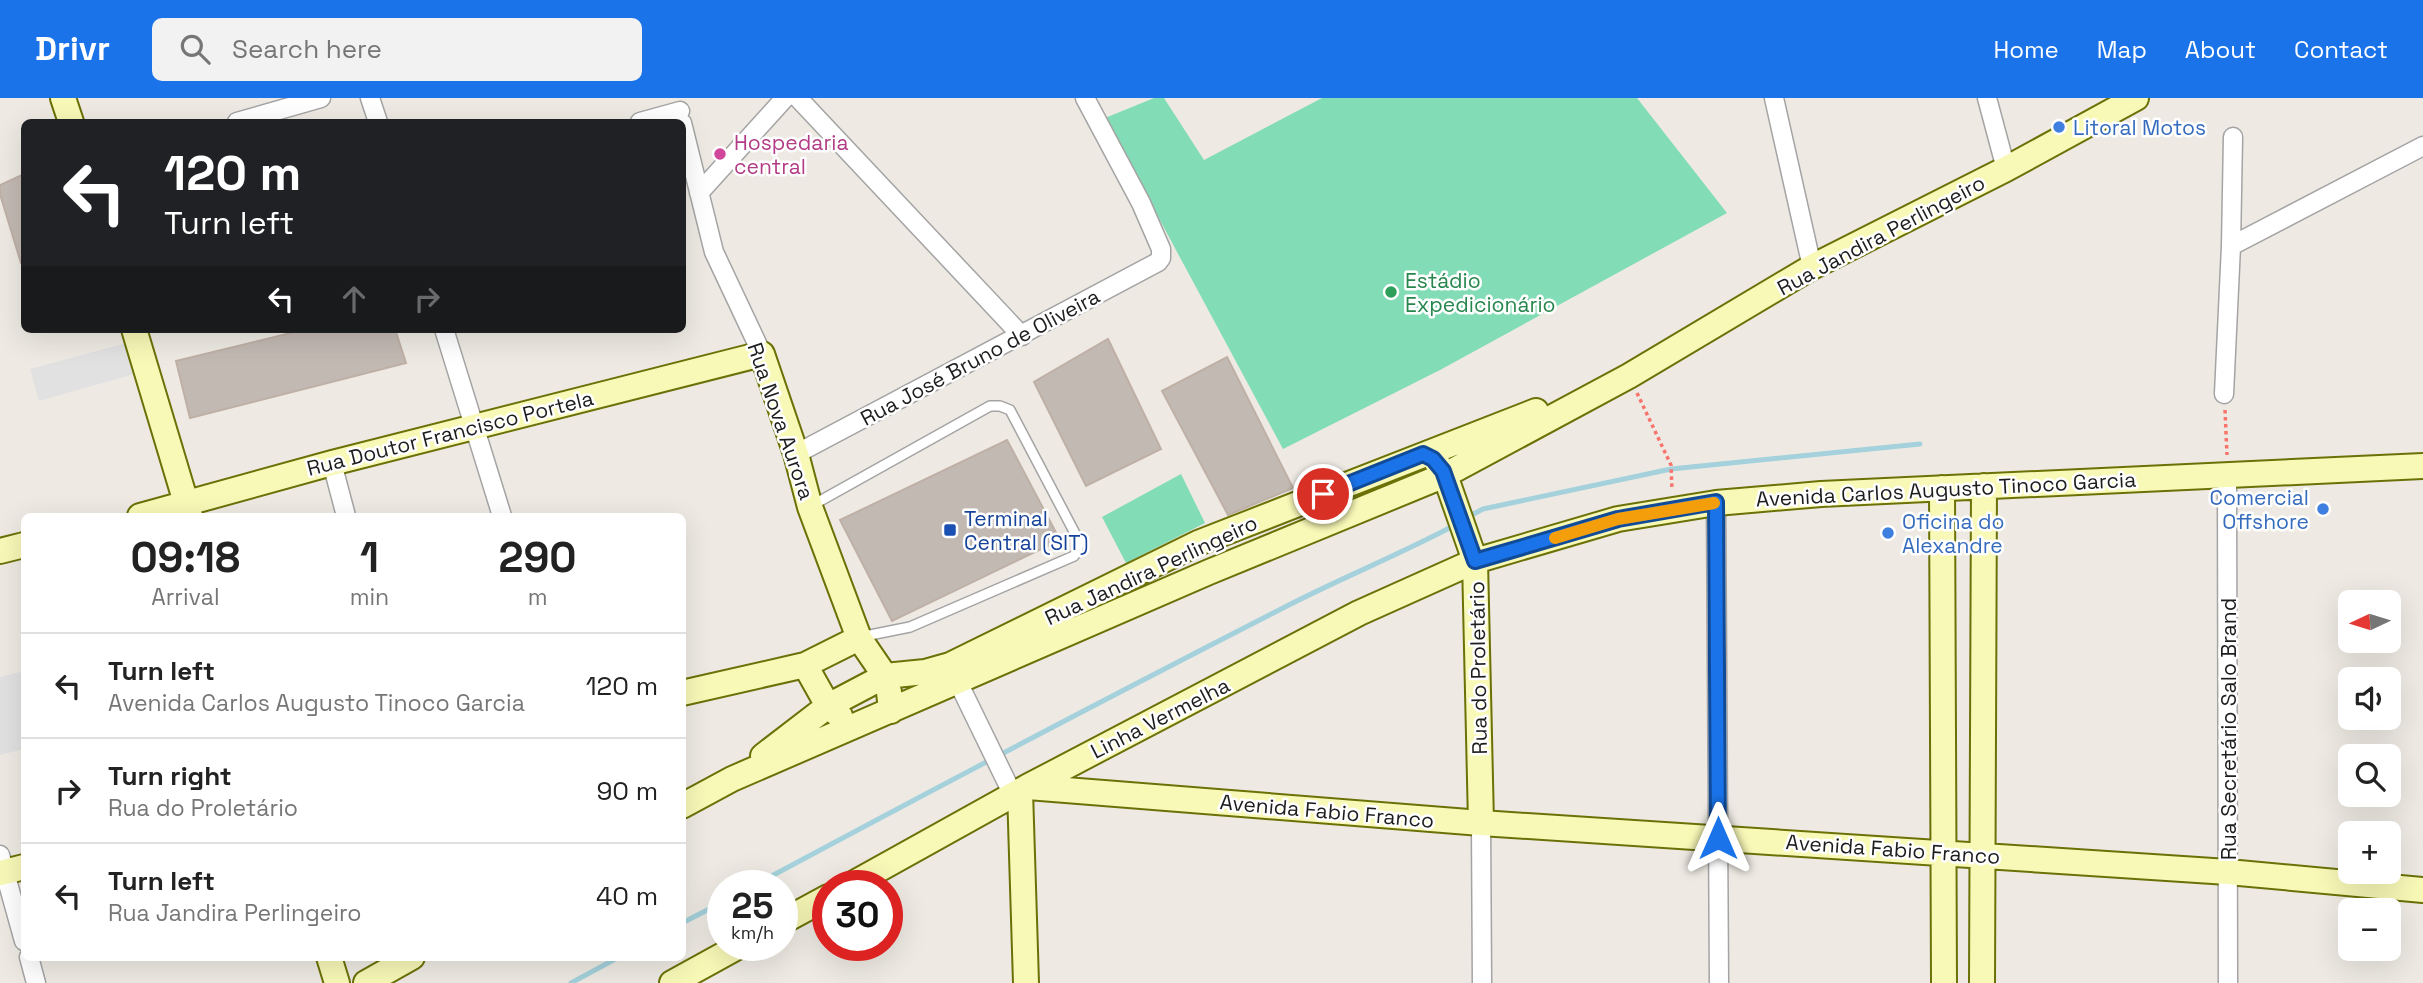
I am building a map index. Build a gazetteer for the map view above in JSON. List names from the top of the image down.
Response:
{
  "streets": {
    "main road": [
      "Rua Jandira Perlingeiro",
      "Rua Nova Aurora",
      "Rua Doutor Francisco Portela",
      "Avenida Carlos Augusto Tinoco Garcia",
      "Rua do Proletário",
      "Linha Vermelha",
      "Avenida Fabio Franco"
    ],
    "street": ["Rua José Bruno de Oliveira", "Rua Secretário Salo Brand"]
  },
  "crossings": [
    ["Rua Jandira Perlingeiro", "Rua Nova Aurora"],
    ["Rua Jandira Perlingeiro", "Rua do Proletário"],
    ["Rua José Bruno de Oliveira", "Rua Nova Aurora"],
    ["Rua Nova Aurora", "Rua Doutor Francisco Portela"],
    ["Avenida Carlos Augusto Tinoco Garcia", "Rua do Proletário"],
    ["Avenida Carlos Augusto Tinoco Garcia", "Linha Vermelha"],
    ["Avenida Carlos Augusto Tinoco Garcia", "Rua Secretário Salo Brand"],
    ["Rua do Proletário", "Linha Vermelha"],
    ["Rua do Proletário", "Avenida Fabio Franco"],
    ["Linha Vermelha", "Avenida Fabio Franco"],
    ["Rua Secretário Salo Brand", "Avenida Fabio Franco"]
  ],
  "places": {
    "other": [
      "Litoral Motos",
      "Hospedaria central",
      "Estádio Expedicionário",
      "Comercial Offshore",
      "Oficina do Alexandre"
    ],
    "transit": ["Terminal Central (SIT)"]
  },
  "north": "left",
  "page": {
    "header": "Drivr",
    "search": "Search here",
    "nav": [
      "Home",
      "Map",
      "About",
      "Contact"
    ],
    "turn": ["120 m", "Turn left"],
    "eta": [
      "09:18",
      "Arrival",
      "1",
      "min",
      "290",
      "m"
    ],
    "map_buttons": ["+", "−"],
    "list": [
      {
        "name": "Turn left",
        "note": "Avenida Carlos Augusto Tinoco Garcia",
        "value": "120 m"
      },
      {
        "name": "Turn right",
        "note": "Rua do Proletário",
        "value": "90 m"
      },
      {
        "name": "Turn left",
        "note": "Rua Jandira Perlingeiro",
        "value": "40 m"
      }
    ],
    "speed": "25 km/h",
    "limit": "30"
  }
}
